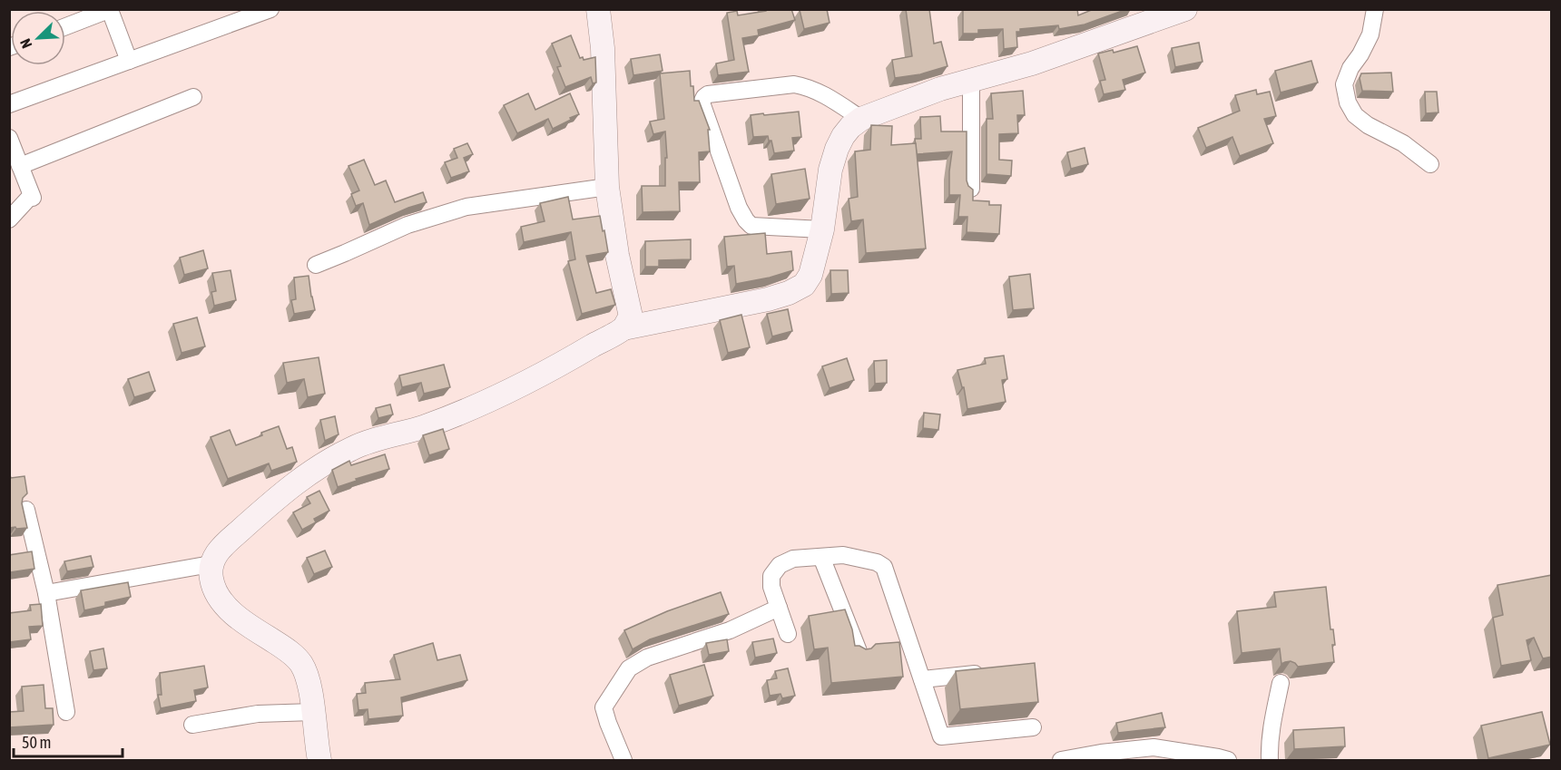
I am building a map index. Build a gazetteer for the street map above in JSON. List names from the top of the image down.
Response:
{
  "scale_bar": "50 m",
  "north": "bottom left"
}
